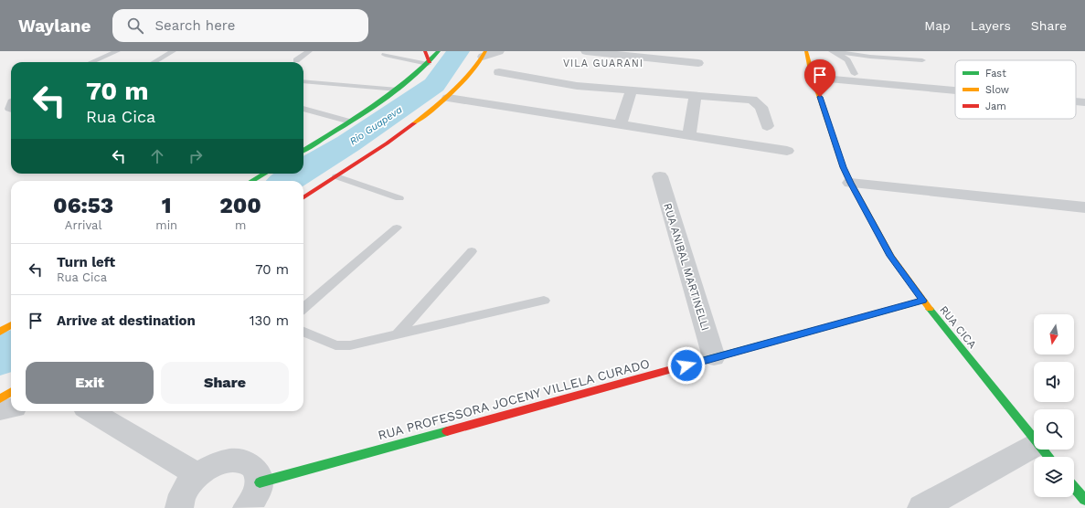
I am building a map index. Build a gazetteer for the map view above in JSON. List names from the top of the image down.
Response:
{
  "streets": {
    "street": ["RUA ANIBAL MARTINELLI", "RUA CICA", "RUA PROFESSORA JOCENY VILLELA CURADO"]
  },
  "crossings": [
    ["RUA ANIBAL MARTINELLI", "RUA PROFESSORA JOCENY VILLELA CURADO"],
    ["RUA CICA", "RUA PROFESSORA JOCENY VILLELA CURADO"]
  ],
  "districts": ["VILA GUARANI"],
  "water": ["Rio Guapeva"],
  "legend": ["Fast", "Slow", "Jam"],
  "north": "bottom",
  "page": {
    "header": "Waylane",
    "search": "Search here",
    "nav": ["Map", "Layers", "Share"],
    "turn": ["70 m", "Rua Cica"],
    "eta": [
      "06:53",
      "Arrival",
      "1",
      "min",
      "200",
      "m"
    ],
    "list": [
      {
        "name": "Turn left",
        "note": "Rua Cica",
        "value": "70 m"
      },
      {
        "name": "Arrive at destination",
        "value": "130 m"
      }
    ],
    "buttons": ["Exit", "Share"]
  }
}
